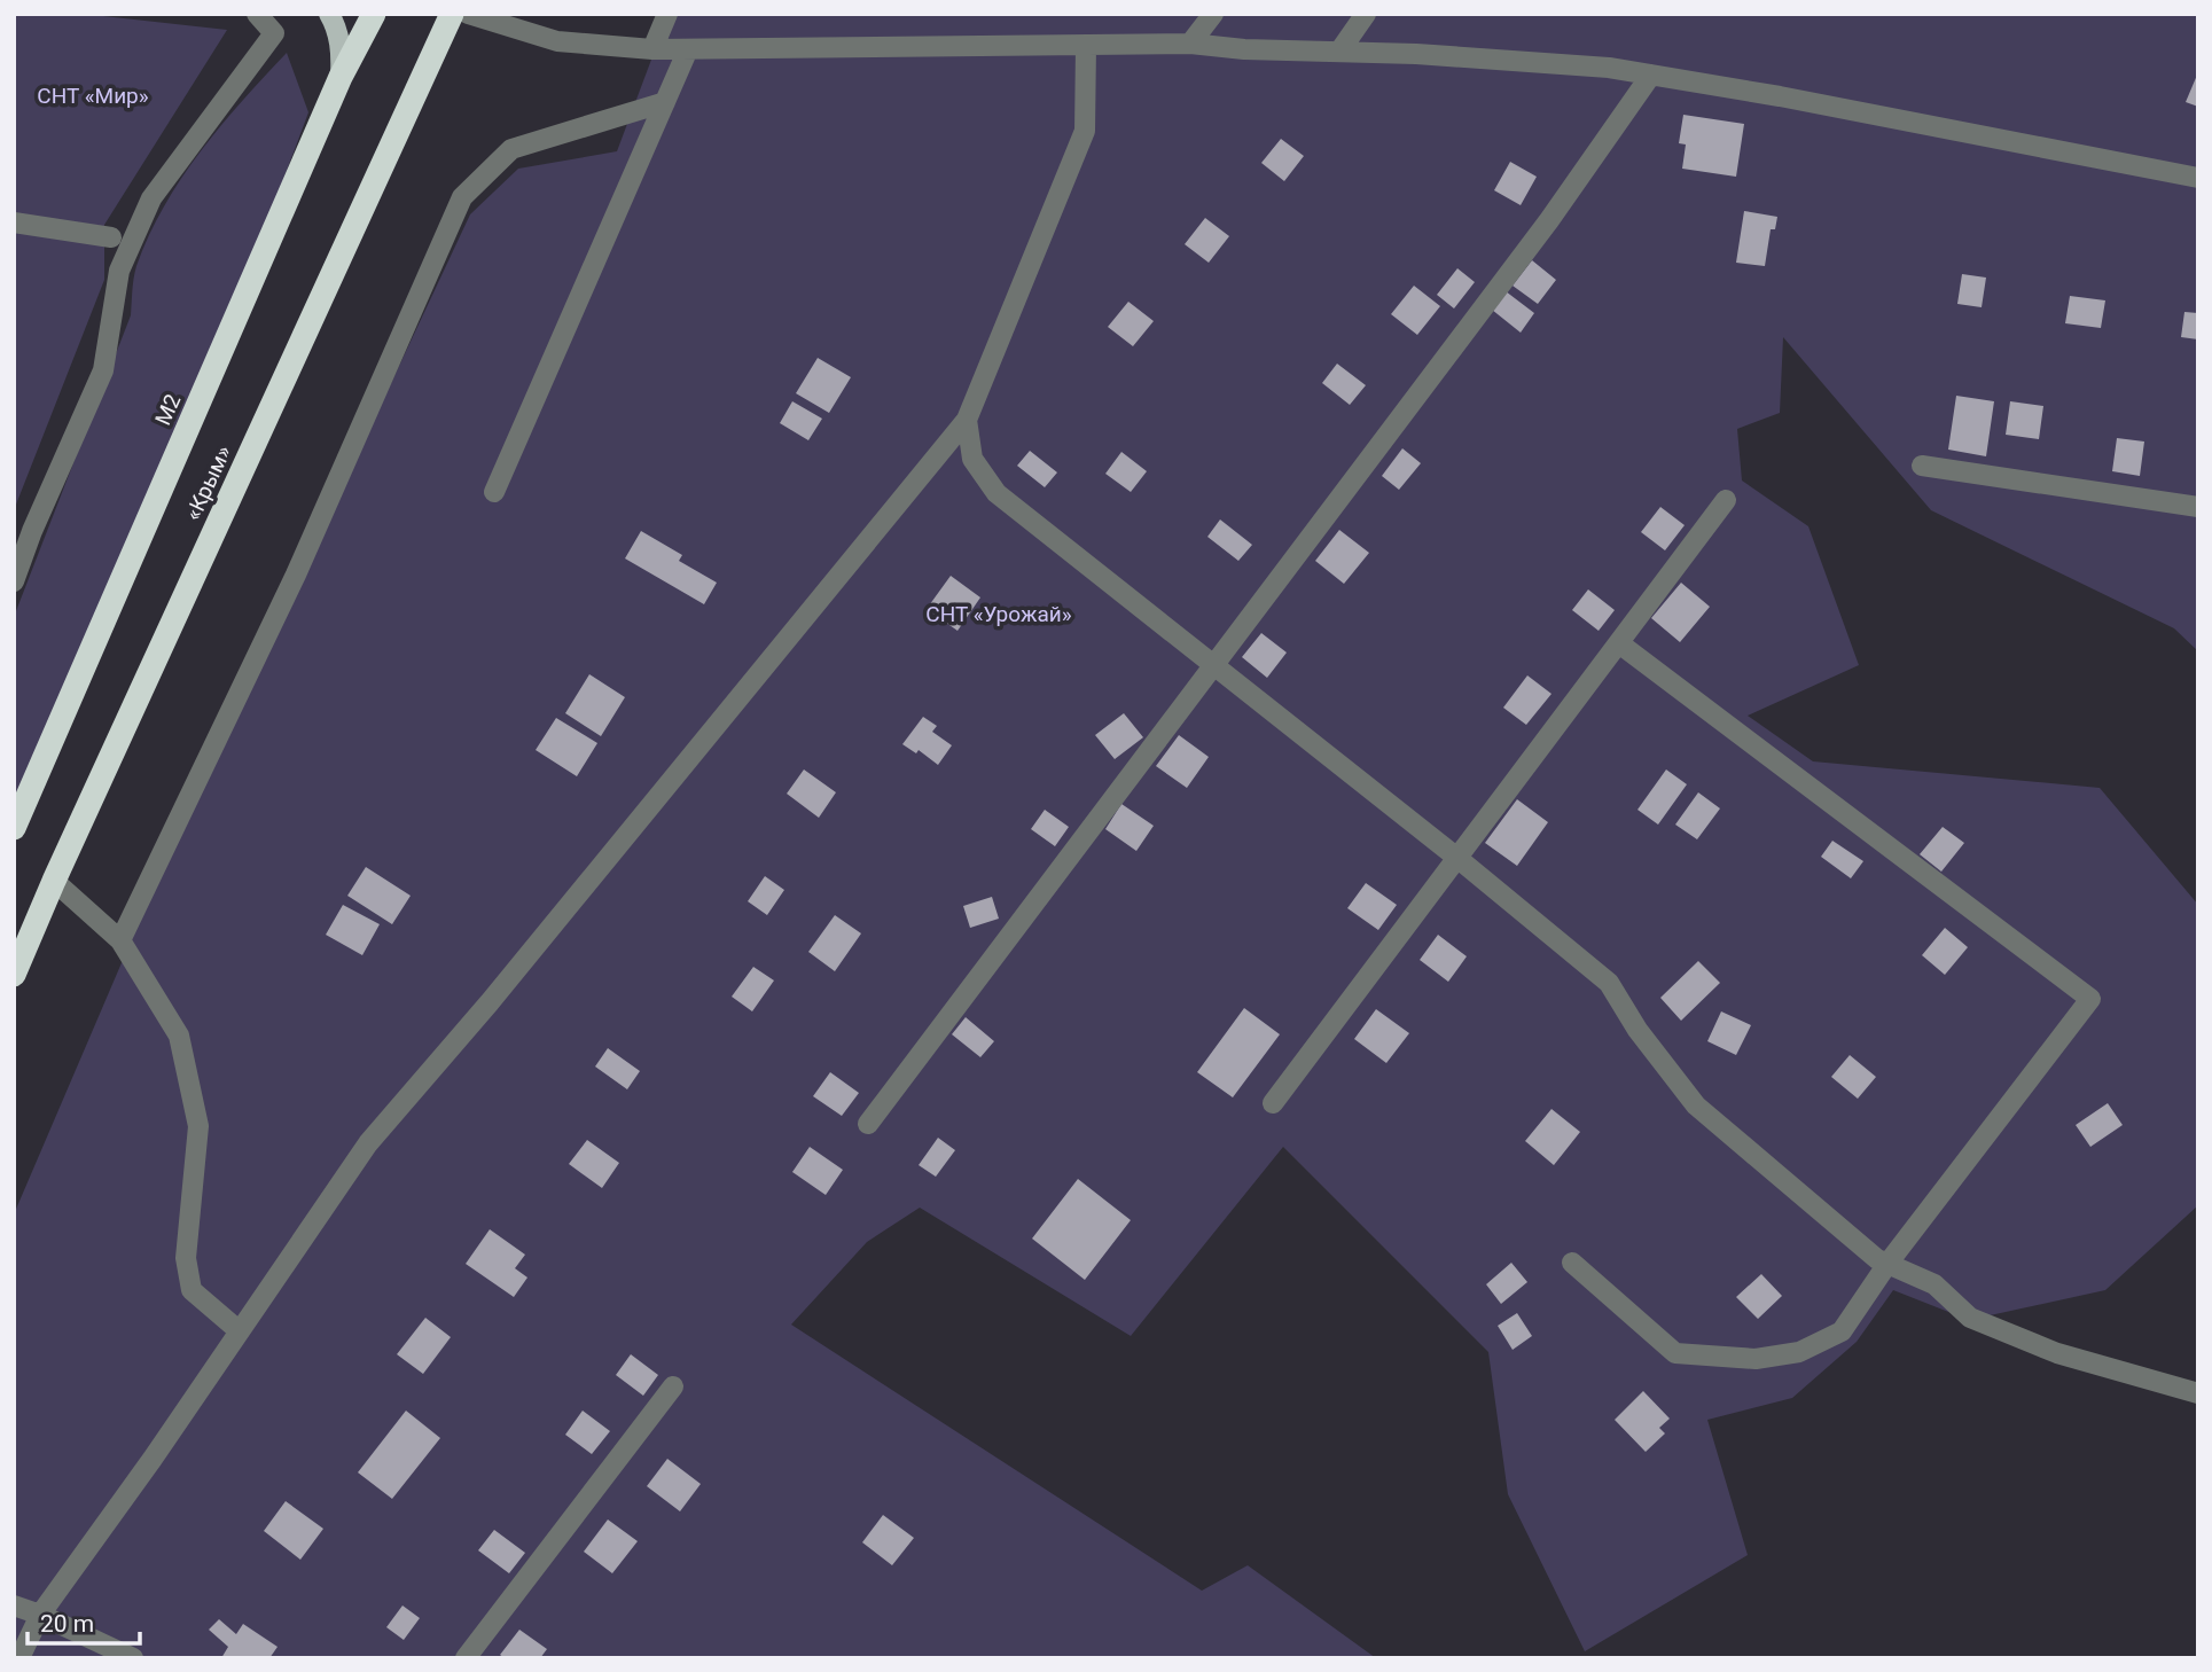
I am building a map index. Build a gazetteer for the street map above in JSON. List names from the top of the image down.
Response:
{
  "streets": {
    "highway": ["М2", "«Крым»"]
  },
  "parks": ["СНТ «Мир»", "СНТ «Урожай»"],
  "scale_bar": "20 m"
}
